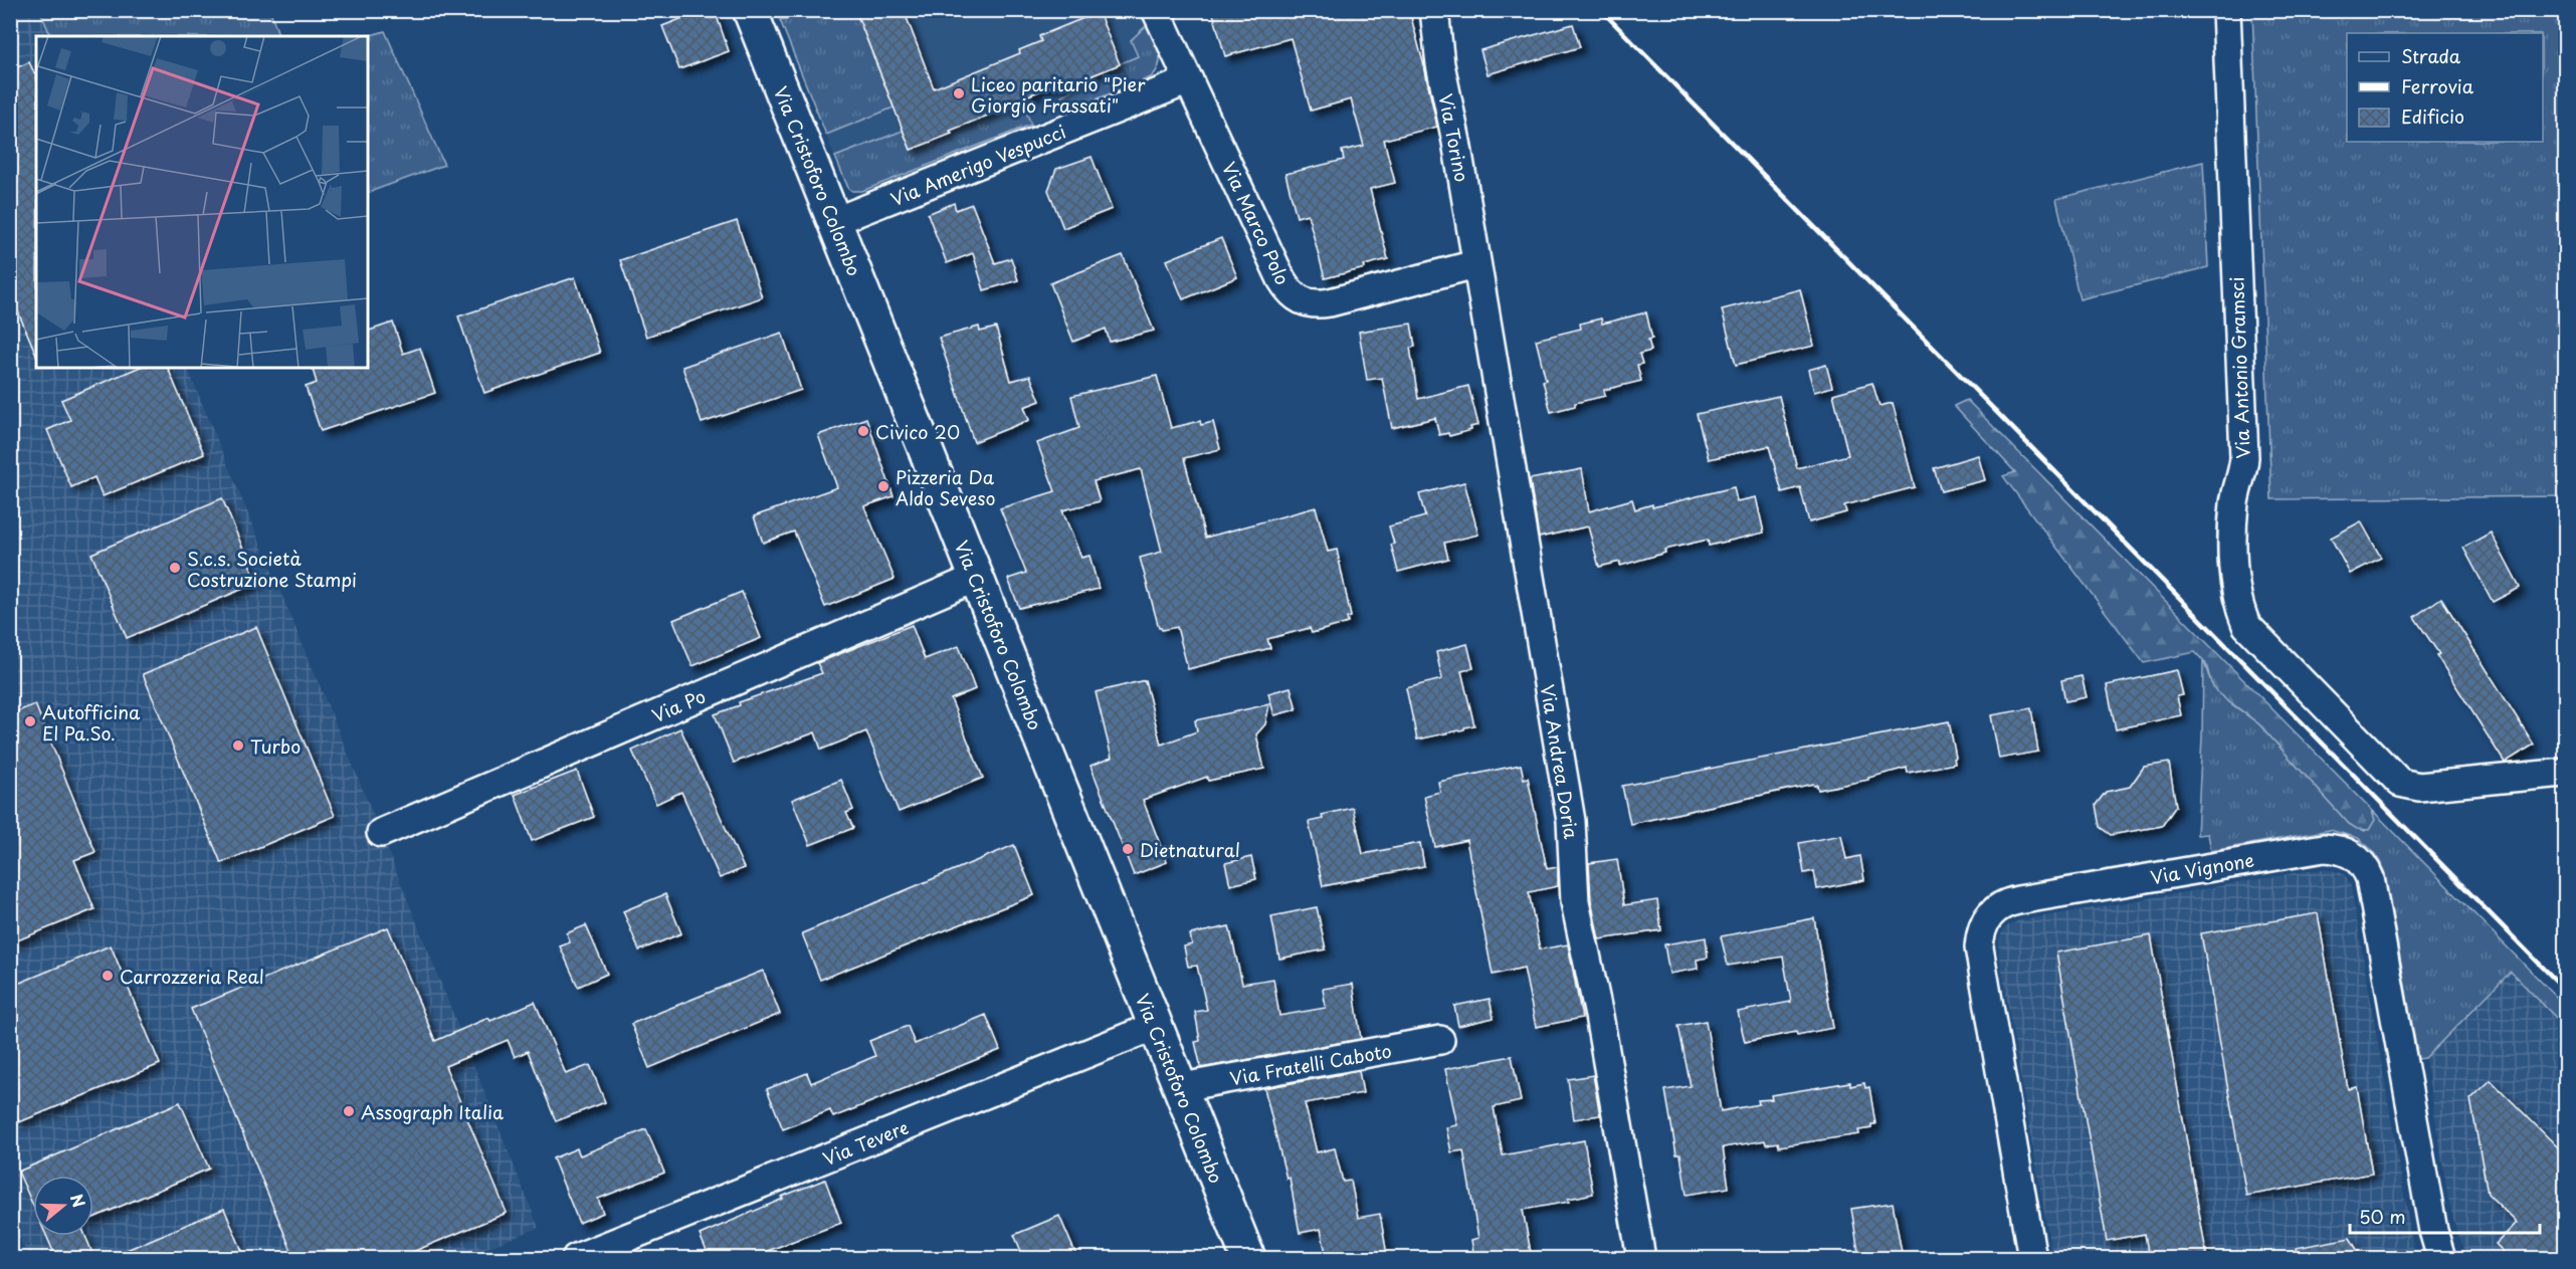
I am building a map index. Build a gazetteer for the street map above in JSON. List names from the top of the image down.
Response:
{
  "streets": {
    "street": [
      "Via Torino",
      "Via Amerigo Vespucci",
      "Via Cristoforo Colombo",
      "Via Marco Polo",
      "Via Antonio Gramsci",
      "Via Po",
      "Via Andrea Doria",
      "Via Vignone",
      "Via Fratelli Caboto",
      "Via Tevere"
    ]
  },
  "crossings": [
    ["Via Torino", "Via Marco Polo"],
    ["Via Torino", "Via Andrea Doria"],
    ["Via Amerigo Vespucci", "Via Cristoforo Colombo"],
    ["Via Amerigo Vespucci", "Via Marco Polo"],
    ["Via Cristoforo Colombo", "Via Po"],
    ["Via Cristoforo Colombo", "Via Fratelli Caboto"],
    ["Via Cristoforo Colombo", "Via Tevere"],
    ["Via Marco Polo", "Via Andrea Doria"]
  ],
  "places": [
    "Liceo paritario \"Pier Giorgio Frassati\"",
    "Civico 20",
    "Pizzeria Da Aldo Seveso",
    "S.c.s. Società Costruzione Stampi",
    "Autofficina El Pa.So.",
    "Turbo",
    "Dietnatural",
    "Carrozzeria Real",
    "Assograph Italia"
  ],
  "legend": ["Strada", "Ferrovia", "Edificio"],
  "scale_bar": "50 m",
  "north": "right"
}
